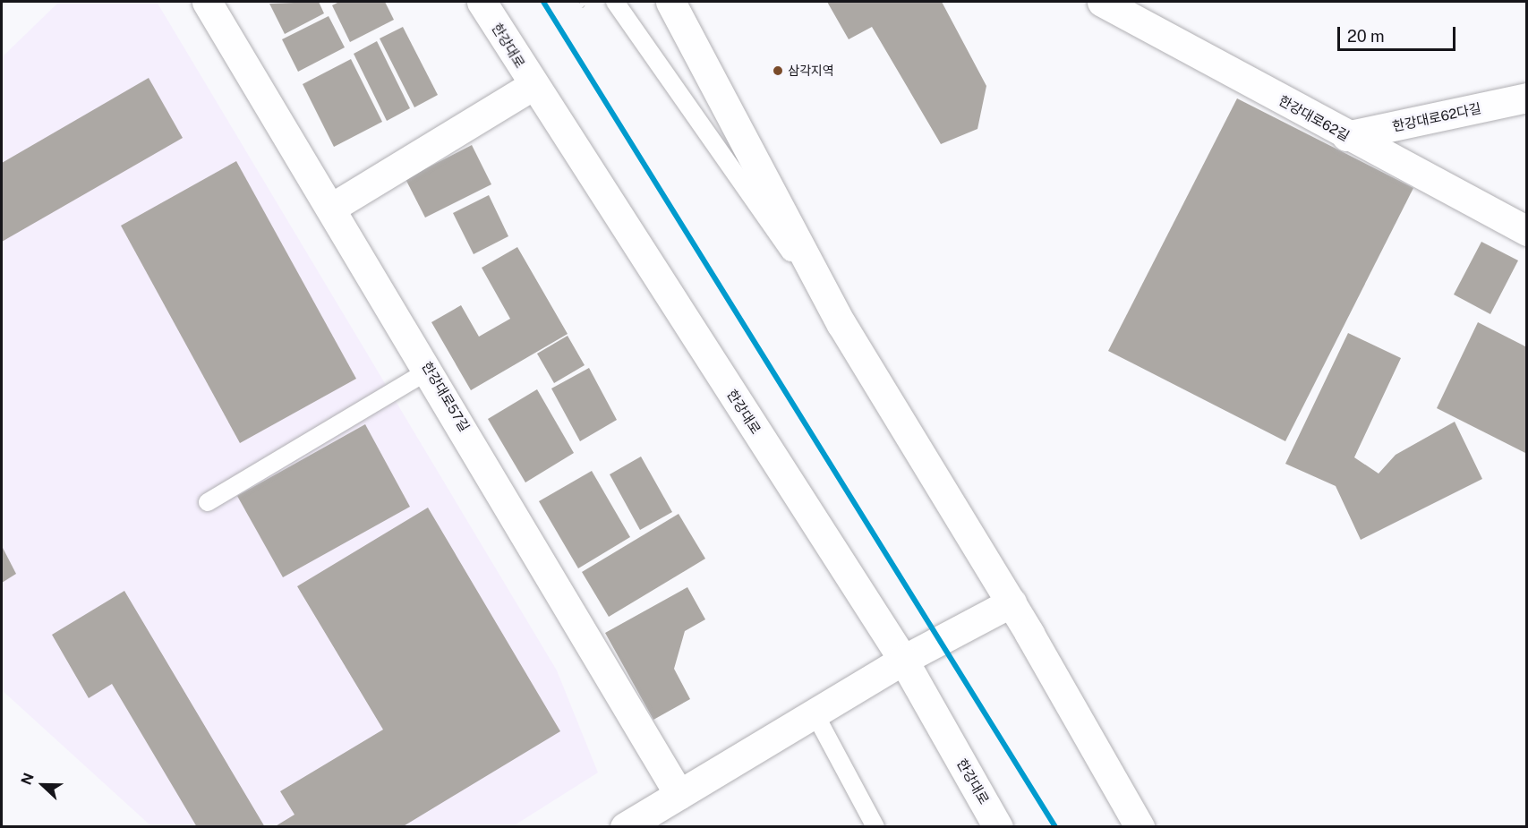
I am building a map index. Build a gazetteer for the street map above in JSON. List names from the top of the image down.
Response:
{
  "streets": {
    "street": [
      "한강대로",
      "한강대로62다길",
      "한강대로62길",
      "한강대로57길"
    ]
  },
  "crossings": [
    ["한강대로62다길", "한강대로62길"]
  ],
  "places": ["삼각지역"],
  "scale_bar": "20 m",
  "north": "left"
}
